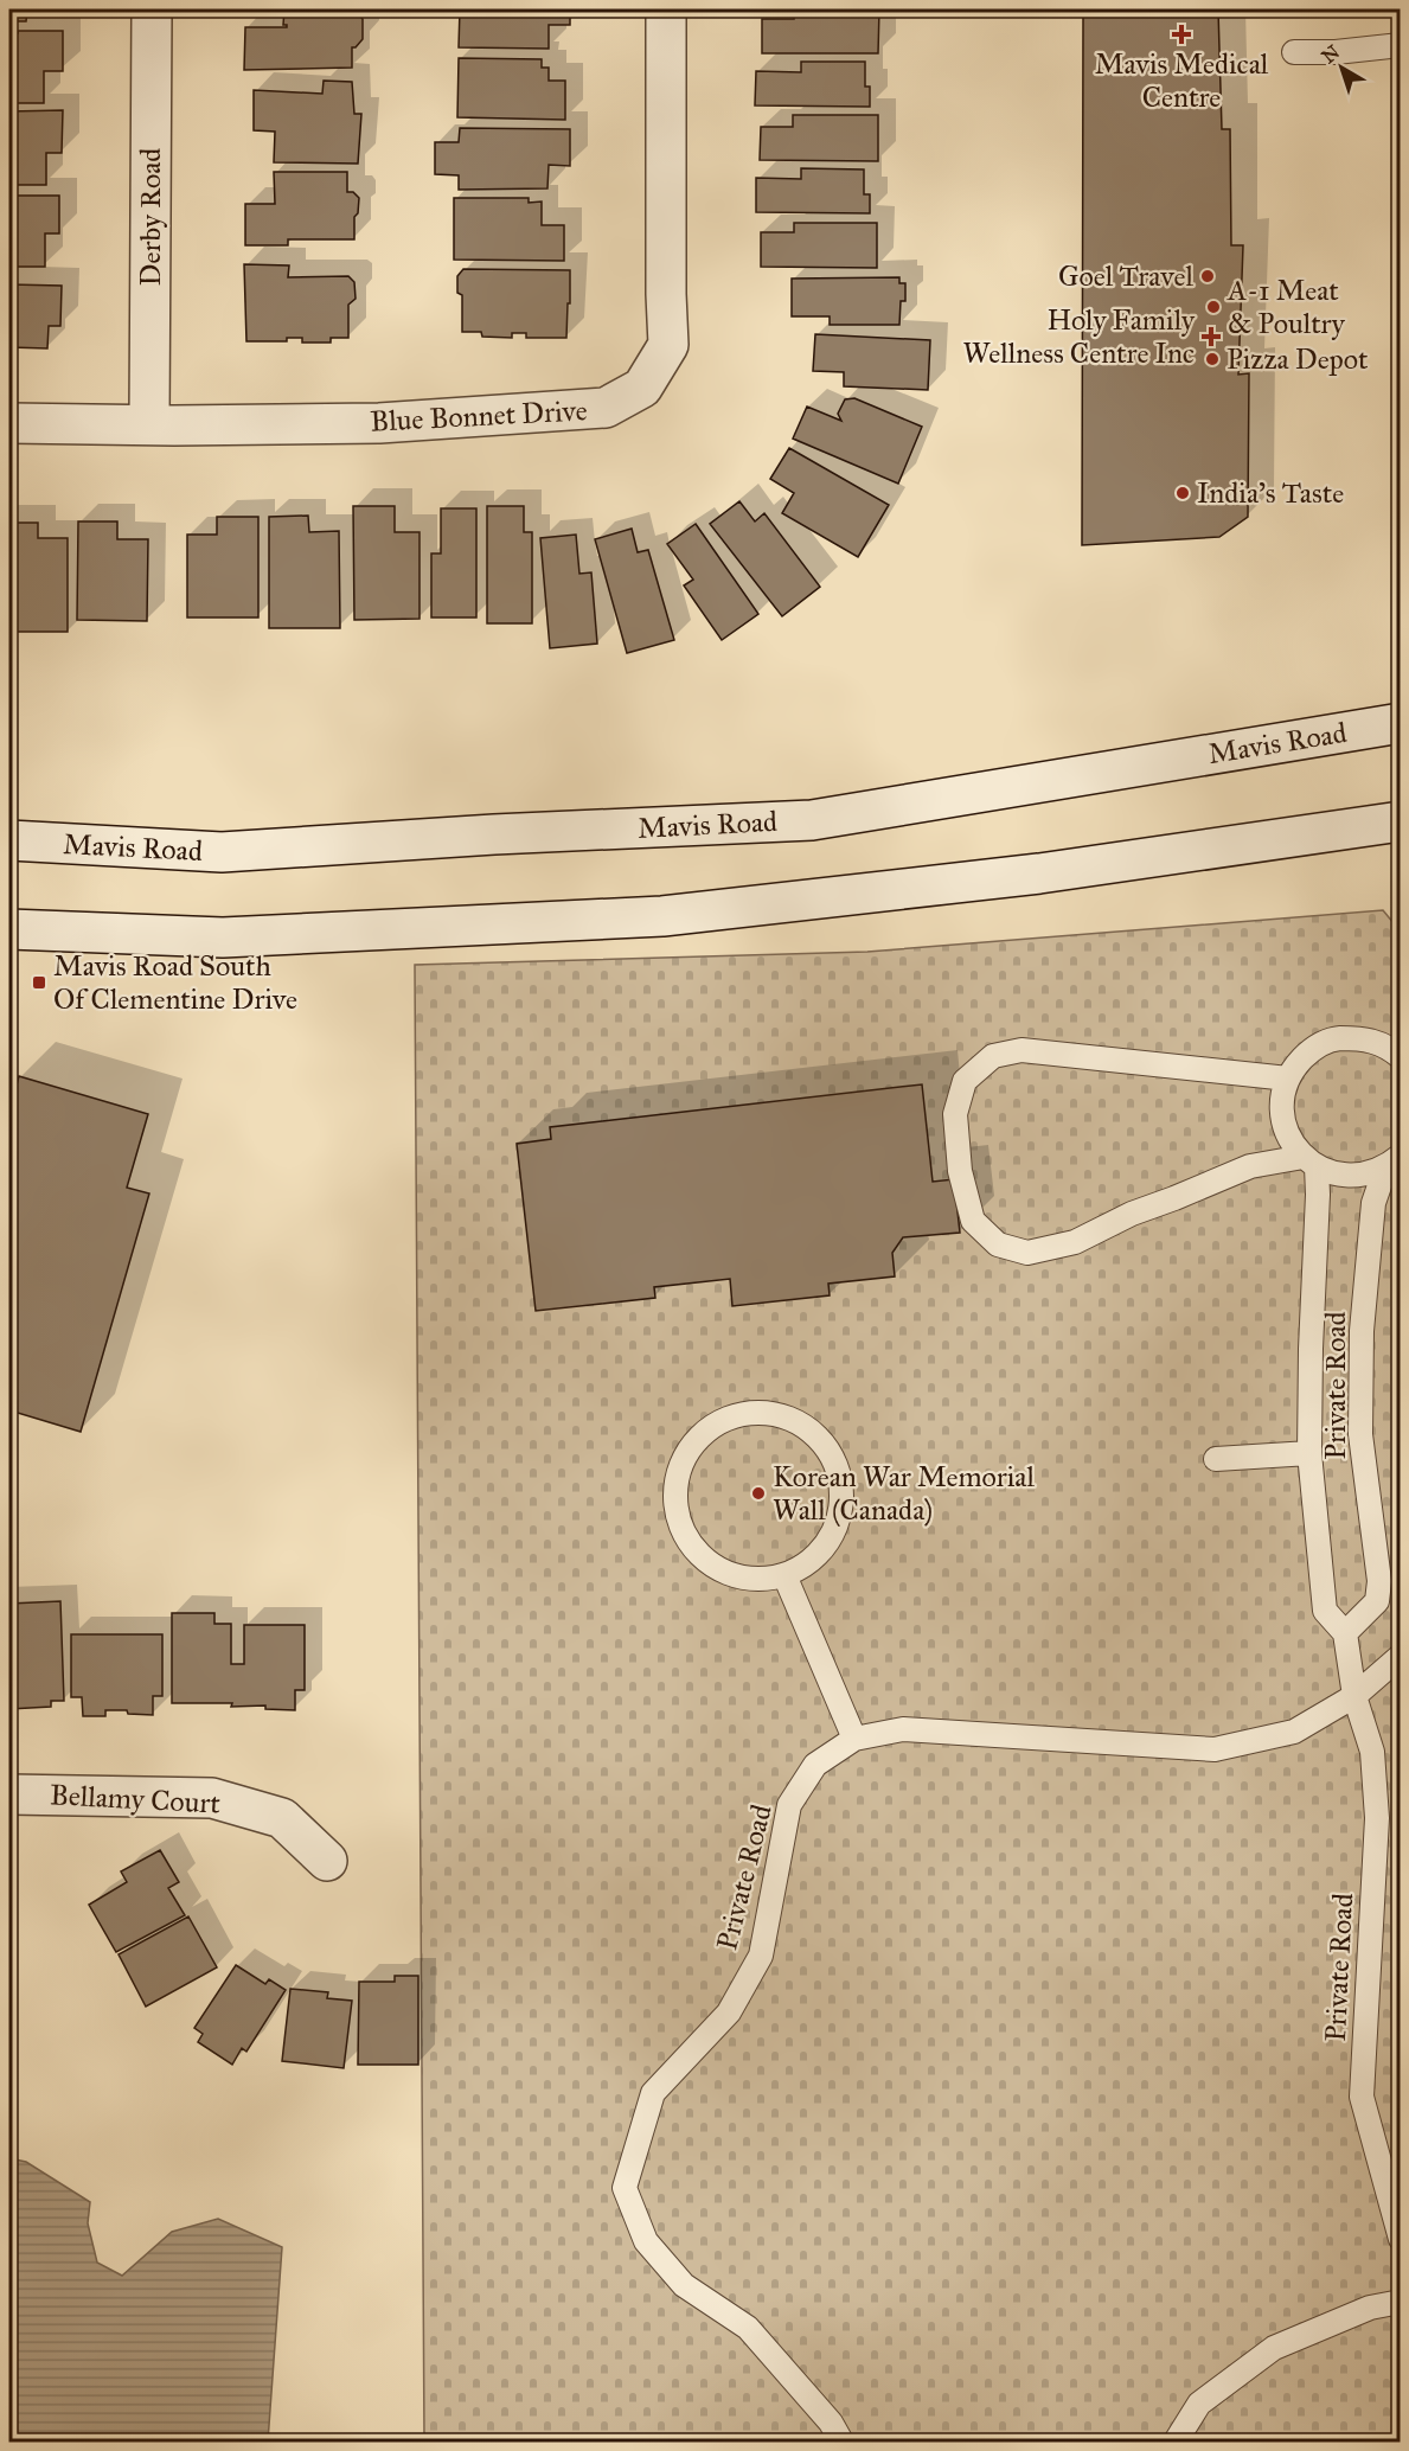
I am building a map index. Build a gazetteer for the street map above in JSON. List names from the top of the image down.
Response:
{
  "streets": {
    "main road": [
      "Derby Road",
      "Blue Bonnet Drive",
      "Mavis Road",
      "Bellamy Court"
    ],
    "lane": ["Private Road"]
  },
  "crossings": [
    ["Derby Road", "Blue Bonnet Drive"]
  ],
  "places": {
    "health": ["Mavis Medical Centre", "Holy Family Wellness Centre Inc"],
    "other": [
      "Goel Travel",
      "A-1 Meat & Poultry",
      "Pizza Depot",
      "India's Taste",
      "Korean War Memorial Wall (Canada)"
    ],
    "transit": ["Mavis Road South Of Clementine Drive"]
  },
  "north": "top left"
}
